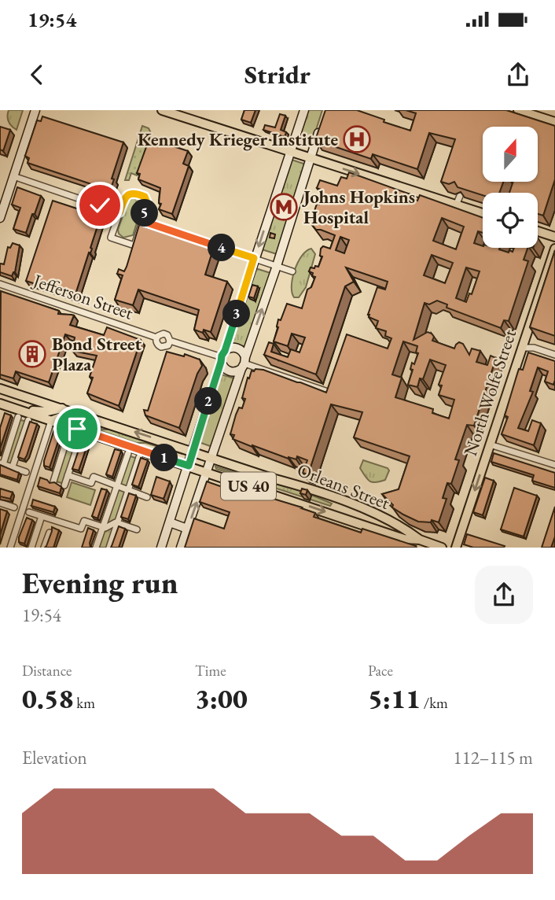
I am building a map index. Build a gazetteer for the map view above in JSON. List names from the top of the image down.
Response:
{
  "streets": {
    "main road": ["North Wolfe Street", "US 40", "Orleans Street"],
    "street": ["Jefferson Street"]
  },
  "places": {
    "hospital": ["Kennedy Krieger Institute"],
    "metro station": ["Johns Hopkins Hospital"],
    "building": ["Bond Street Plaza"]
  },
  "north": "top",
  "page": {
    "status": "19:54",
    "header": "Stridr",
    "pins": [
      "5",
      "4",
      "3",
      "2",
      "1"
    ],
    "heading": ["Evening run", "19:54"],
    "stats": [
      ["Distance", "0.58 km"],
      ["Time", "3:00"],
      ["Pace", "5:11 /km"]
    ],
    "chart": ["Elevation", "112–115 m"]
  }
}
